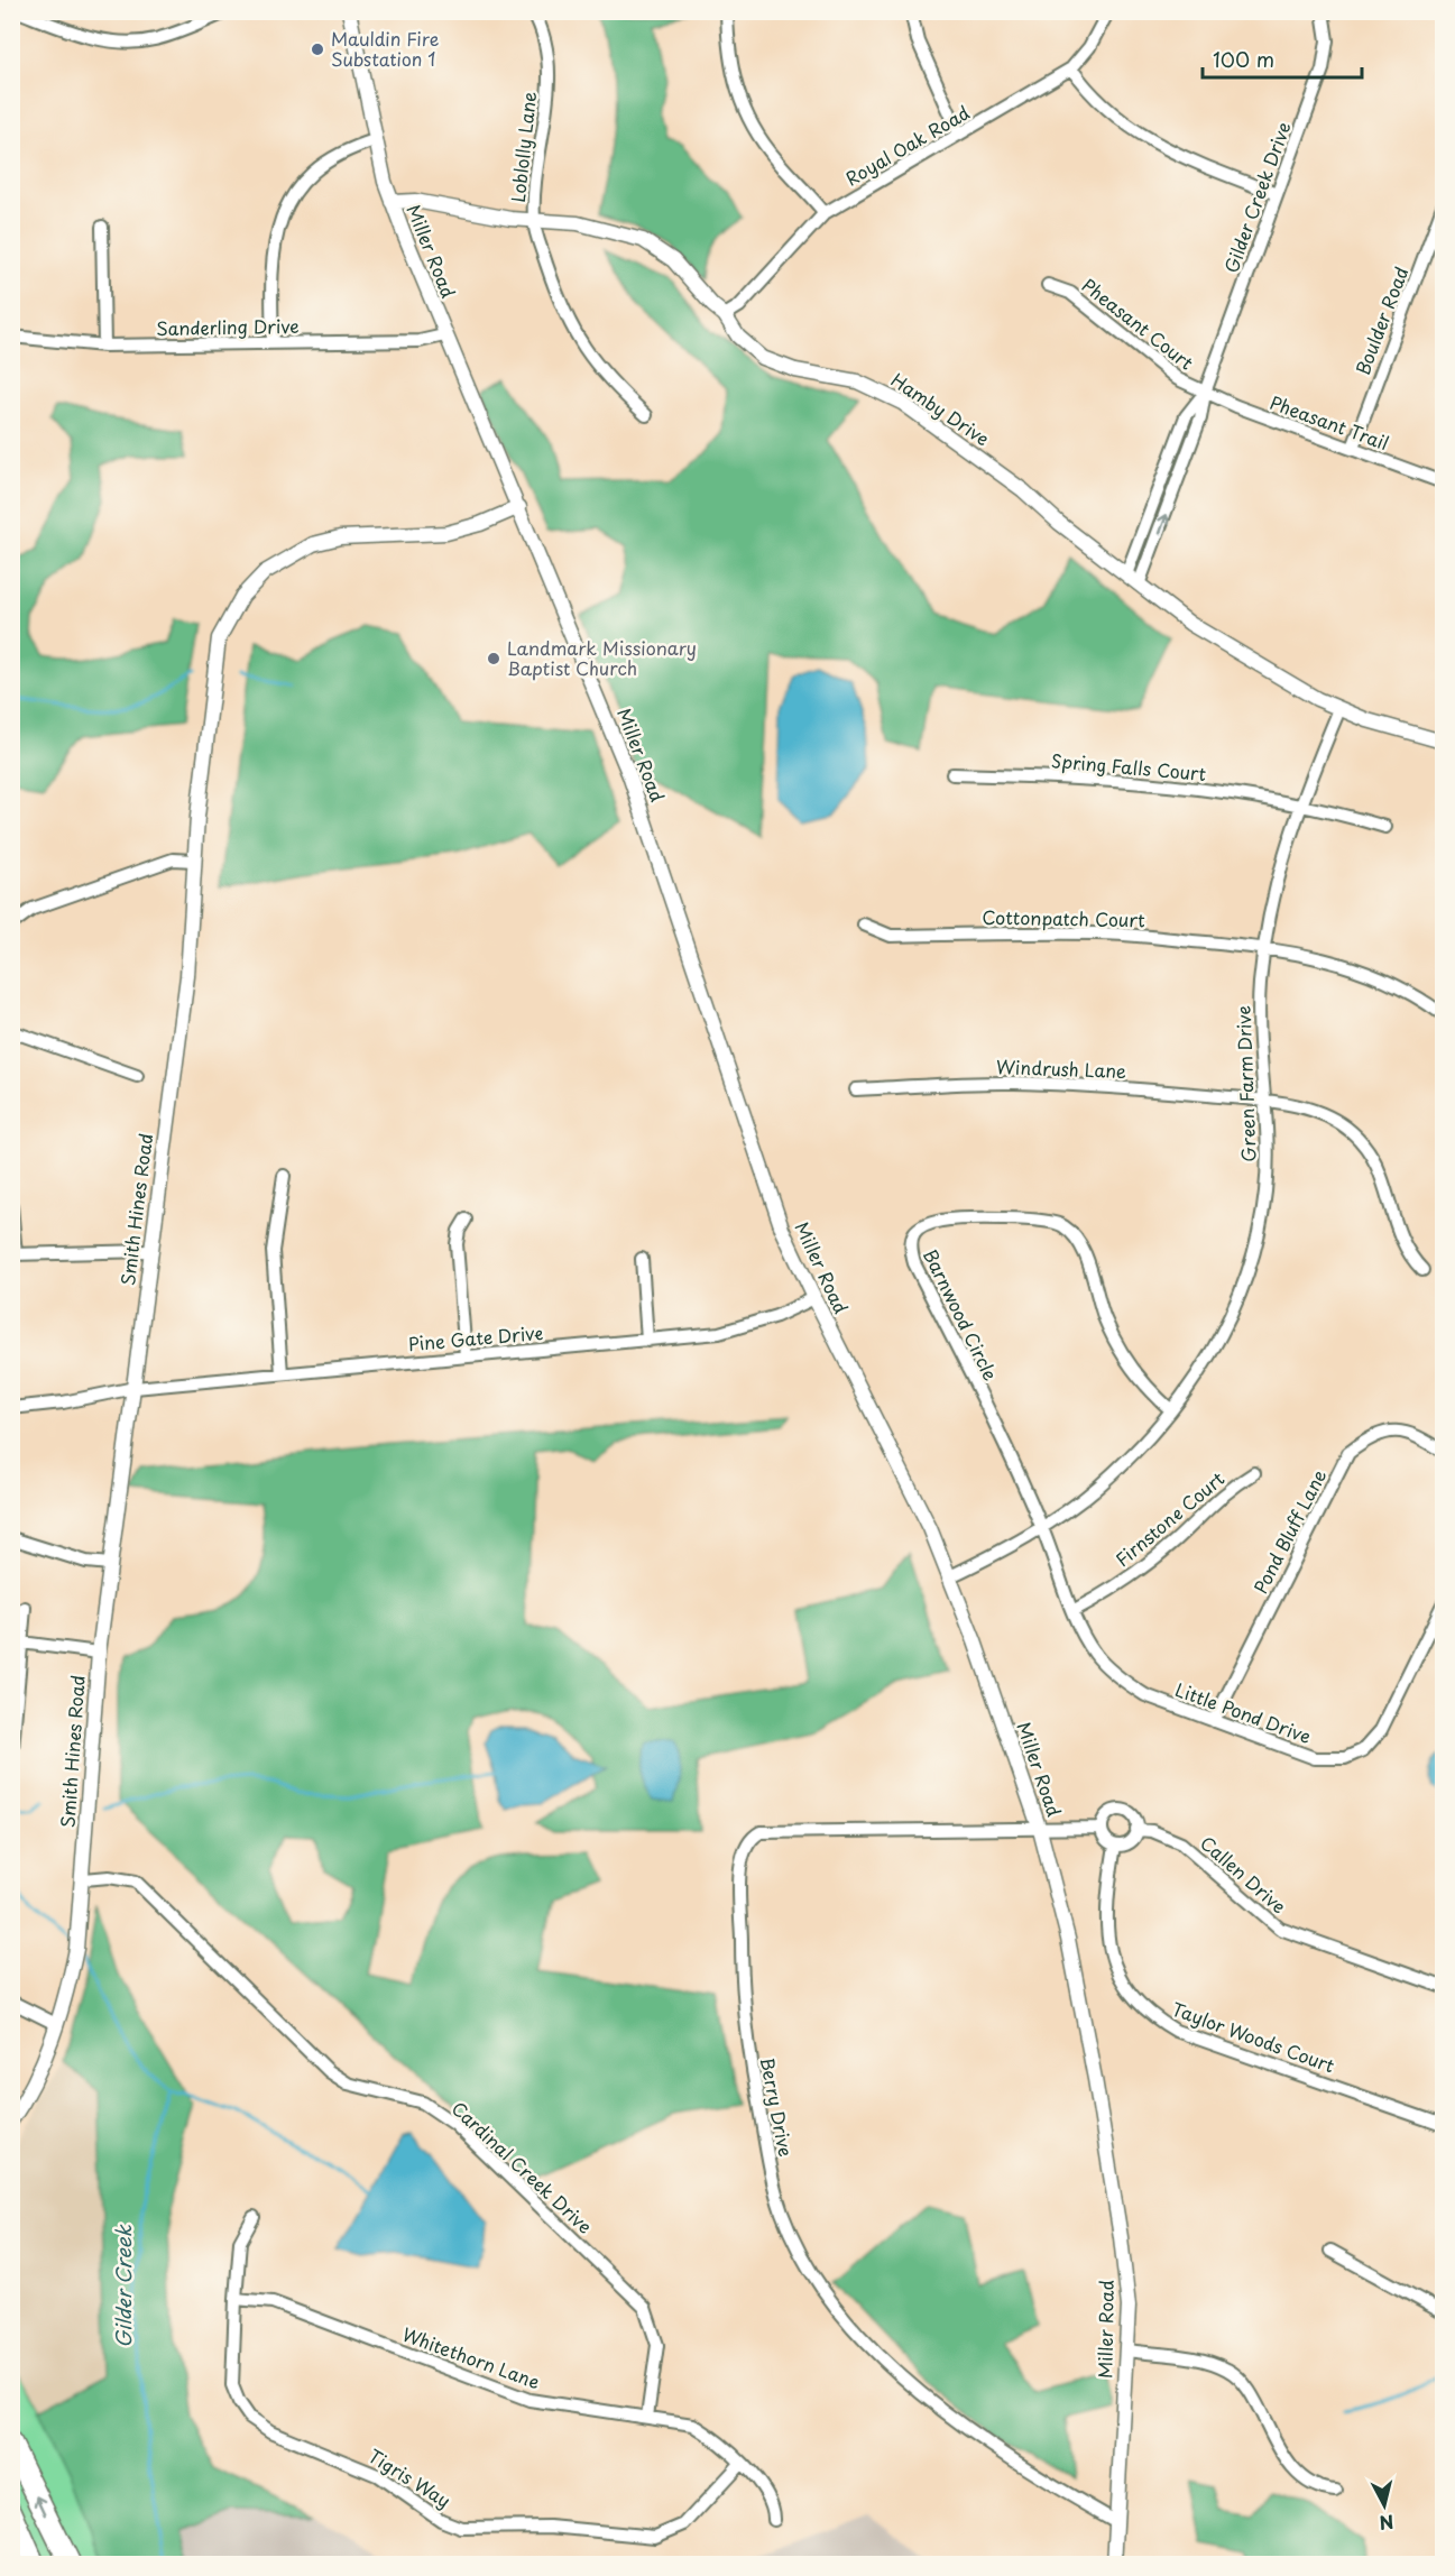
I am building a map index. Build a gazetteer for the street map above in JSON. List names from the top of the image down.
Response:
{
  "streets": {
    "street": [
      "Royal Oak Road",
      "Loblolly Lane",
      "Gilder Creek Drive",
      "Miller Road",
      "Boulder Road",
      "Pheasant Court",
      "Sanderling Drive",
      "Hamby Drive",
      "Pheasant Trail",
      "Spring Falls Court",
      "Cottonpatch Court",
      "Windrush Lane",
      "Green Farm Drive",
      "Smith Hines Road",
      "Barnwood Circle",
      "Pine Gate Drive",
      "Firnstone Court",
      "Pond Bluff Lane",
      "Little Pond Drive",
      "Callen Drive",
      "Taylor Woods Court",
      "Berry Drive",
      "Cardinal Creek Drive",
      "Whitethorn Lane",
      "Tigris Way"
    ]
  },
  "crossings": [
    ["Royal Oak Road", "Hamby Drive"],
    ["Loblolly Lane", "Hamby Drive"],
    ["Gilder Creek Drive", "Pheasant Court"],
    ["Gilder Creek Drive", "Hamby Drive"],
    ["Gilder Creek Drive", "Pheasant Trail"],
    ["Miller Road", "Sanderling Drive"],
    ["Miller Road", "Hamby Drive"],
    ["Miller Road", "Green Farm Drive"],
    ["Miller Road", "Smith Hines Road"],
    ["Miller Road", "Pine Gate Drive"],
    ["Miller Road", "Berry Drive"],
    ["Boulder Road", "Pheasant Trail"],
    ["Pheasant Court", "Pheasant Trail"],
    ["Hamby Drive", "Green Farm Drive"],
    ["Spring Falls Court", "Green Farm Drive"],
    ["Cottonpatch Court", "Green Farm Drive"],
    ["Windrush Lane", "Green Farm Drive"],
    ["Green Farm Drive", "Barnwood Circle"],
    ["Green Farm Drive", "Little Pond Drive"],
    ["Smith Hines Road", "Pine Gate Drive"],
    ["Smith Hines Road", "Cardinal Creek Drive"],
    ["Barnwood Circle", "Little Pond Drive"],
    ["Firnstone Court", "Little Pond Drive"],
    ["Pond Bluff Lane", "Little Pond Drive"],
    ["Callen Drive", "Taylor Woods Court"],
    ["Cardinal Creek Drive", "Whitethorn Lane"],
    ["Whitethorn Lane", "Tigris Way"]
  ],
  "water": ["Gilder Creek"],
  "places": ["Mauldin Fire Substation 1", "Landmark Missionary Baptist Church"],
  "scale_bar": "100 m",
  "north": "bottom"
}
